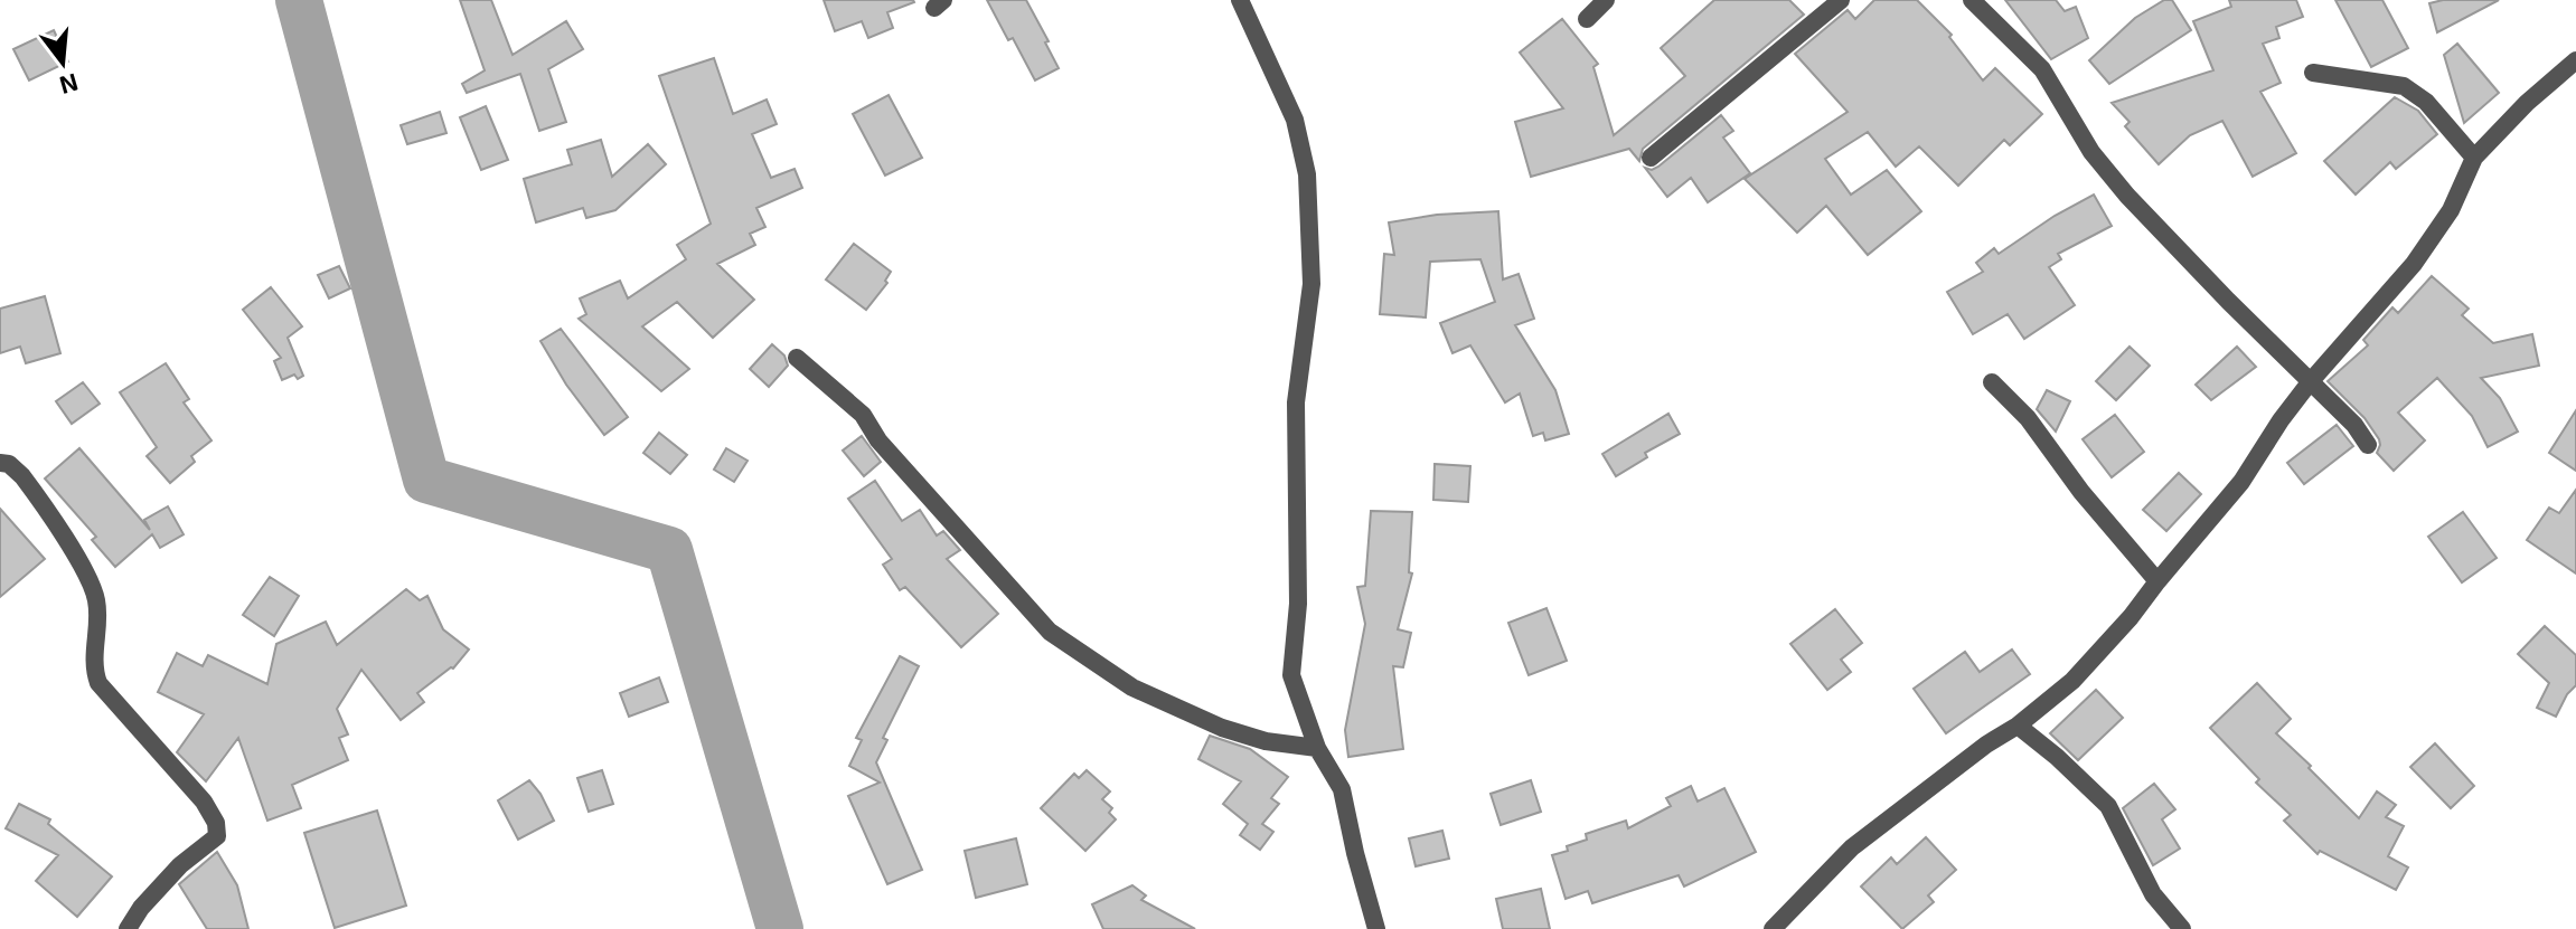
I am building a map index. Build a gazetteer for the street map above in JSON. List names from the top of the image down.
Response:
{
  "north": "bottom"
}
